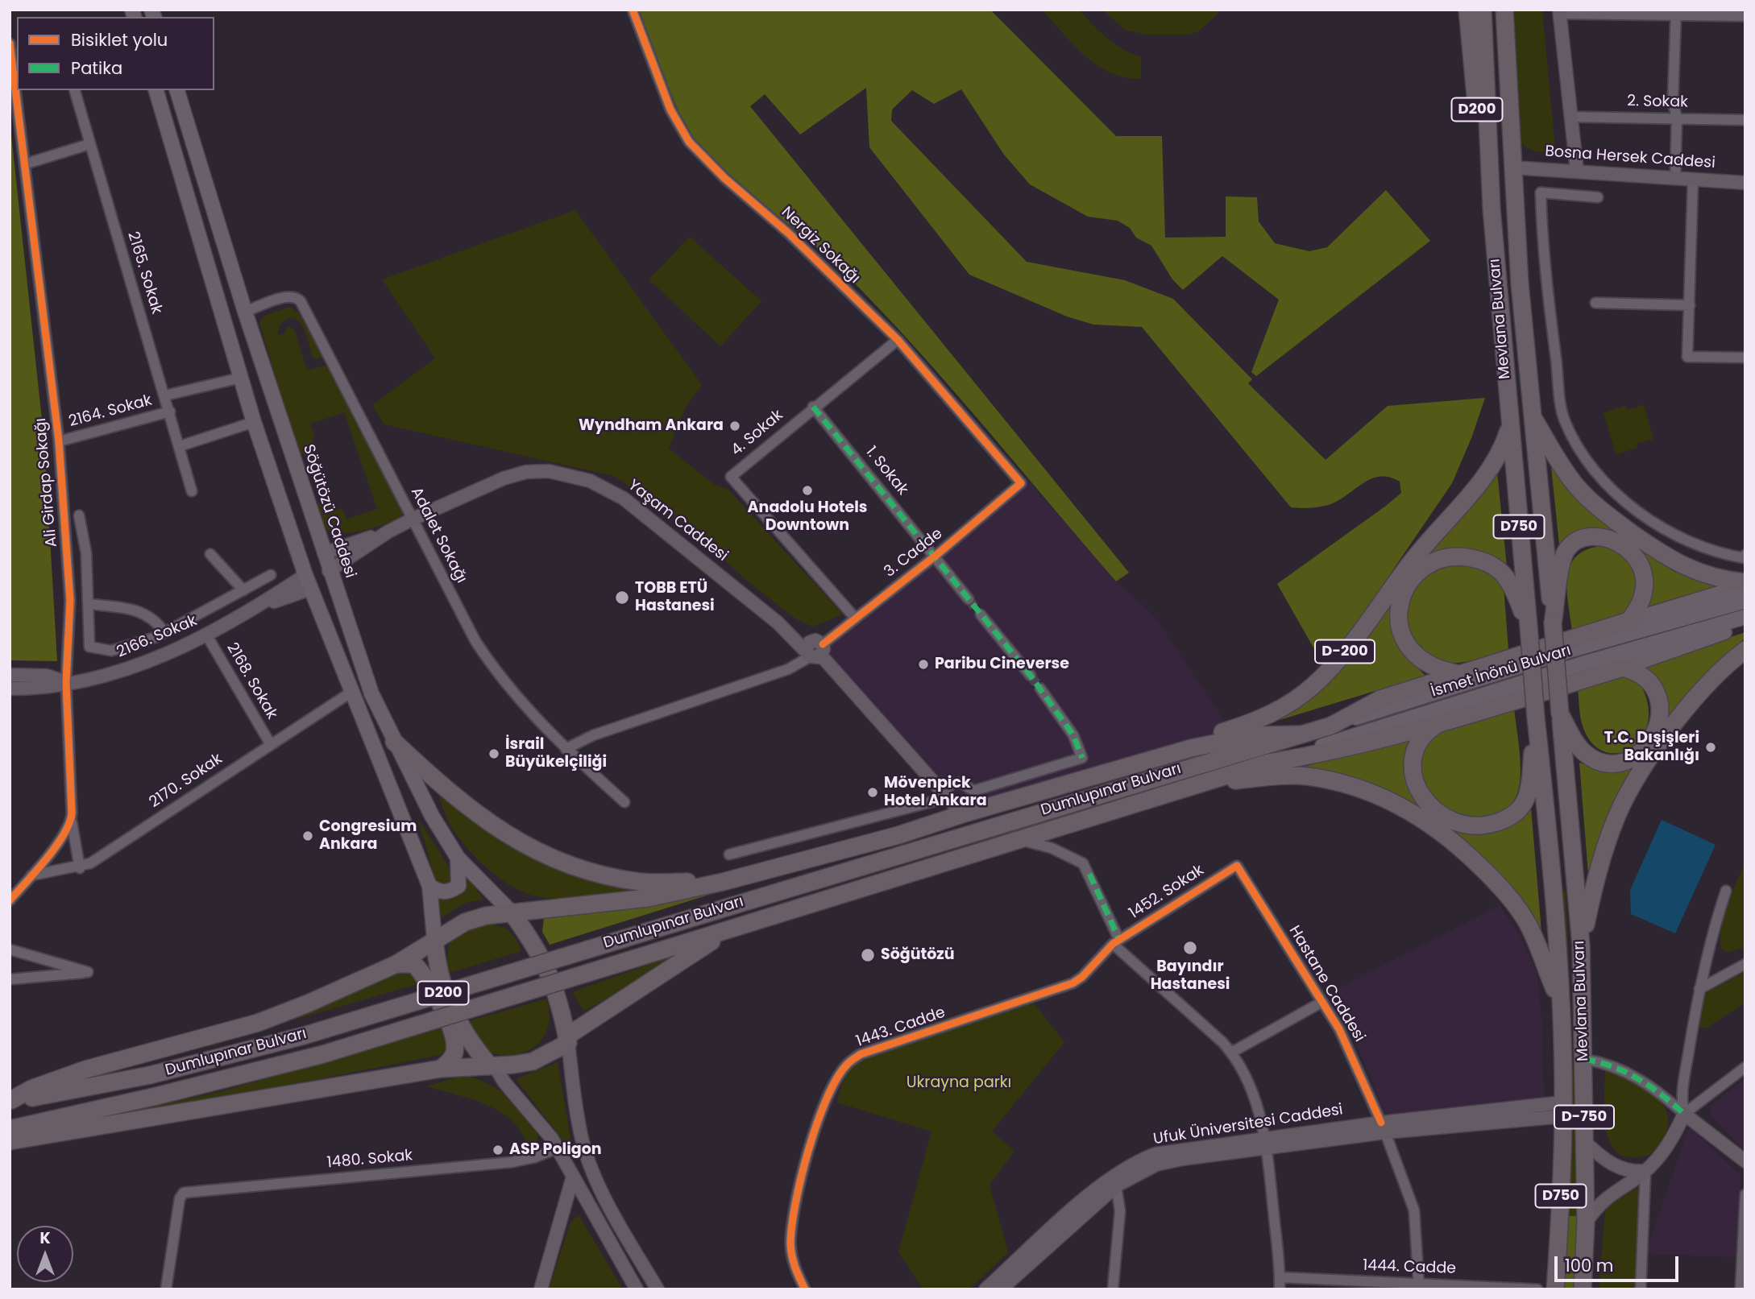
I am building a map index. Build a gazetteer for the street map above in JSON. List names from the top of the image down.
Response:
{
  "streets": {
    "highway": [
      "D200",
      "Mevlana Bulvarı",
      "D750",
      "D-200",
      "Dumlupınar Bulvarı",
      "D-750"
    ],
    "main road": [
      "Bosna Hersek Caddesi",
      "Söğütözü Caddesi",
      "Yaşam Caddesi",
      "2166. Sokak",
      "İsmet İnönü Bulvarı",
      "Ufuk Üniversitesi Caddesi"
    ],
    "street": [
      "2. Sokak",
      "Nergiz Sokağı",
      "2165. Sokak",
      "2164. Sokak",
      "4. Sokak",
      "1. Sokak",
      "Ali Girdap Sokağı",
      "Adalet Sokağı",
      "3. Cadde",
      "2168. Sokak",
      "2170. Sokak",
      "1452. Sokak",
      "Hastane Caddesi",
      "1443. Cadde",
      "1480. Sokak",
      "1444. Cadde"
    ]
  },
  "crossings": [
    ["D200", "Mevlana Bulvarı"],
    ["Bosna Hersek Caddesi", "Mevlana Bulvarı"],
    ["Nergiz Sokağı", "4. Sokak"],
    ["Nergiz Sokağı", "3. Cadde"],
    ["2165. Sokak", "2164. Sokak"],
    ["Mevlana Bulvarı", "D-200"],
    ["Mevlana Bulvarı", "D-750"],
    ["Mevlana Bulvarı", "Ufuk Üniversitesi Caddesi"],
    ["2164. Sokak", "Ali Girdap Sokağı"],
    ["4. Sokak", "1. Sokak"],
    ["4. Sokak", "3. Cadde"],
    ["1. Sokak", "3. Cadde"],
    ["Ali Girdap Sokağı", "2166. Sokak"],
    ["Ali Girdap Sokağı", "2170. Sokak"],
    ["Söğütözü Caddesi", "Yaşam Caddesi"],
    ["Söğütözü Caddesi", "Adalet Sokağı"],
    ["Söğütözü Caddesi", "Dumlupınar Bulvarı"],
    ["Yaşam Caddesi", "Adalet Sokağı"],
    ["Yaşam Caddesi", "3. Cadde"],
    ["Adalet Sokağı", "3. Cadde"],
    ["2166. Sokak", "2168. Sokak"],
    ["İsmet İnönü Bulvarı", "Dumlupınar Bulvarı"],
    ["2168. Sokak", "2170. Sokak"],
    ["1452. Sokak", "Hastane Caddesi"],
    ["1452. Sokak", "1443. Cadde"],
    ["Hastane Caddesi", "Ufuk Üniversitesi Caddesi"],
    ["Hastane Caddesi", "1444. Cadde"]
  ],
  "parks": ["Ukrayna parkı"],
  "places": [
    "Wyndham Ankara",
    "Anadolu Hotels Downtown",
    "TOBB ETÜ Hastanesi",
    "Paribu Cineverse",
    "T.C. Dışişleri Bakanlığı",
    "İsrail Büyükelçiliği",
    "Mövenpick Hotel Ankara",
    "Congresium Ankara",
    "Bayındır Hastanesi",
    "Söğütözü",
    "ASP Poligon"
  ],
  "legend": ["Bisiklet yolu", "Patika"],
  "scale_bar": "100 m",
  "north": "top"
}
